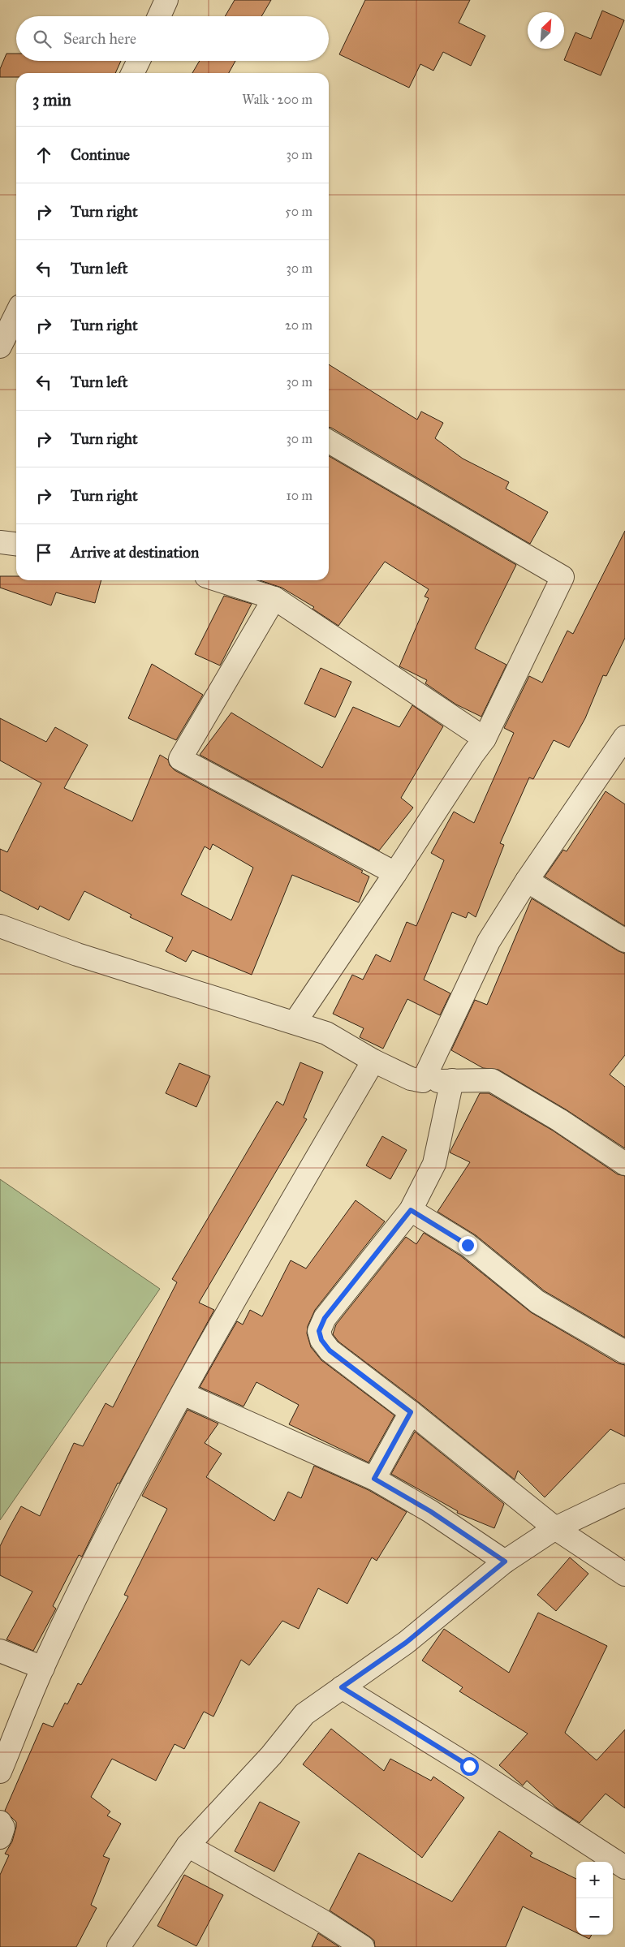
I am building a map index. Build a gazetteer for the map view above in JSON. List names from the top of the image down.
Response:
{
  "north": "top right",
  "page": {
    "search": "Search here",
    "heading": ["3 min", "Walk · 200 m"],
    "list": [
      ["Continue", "30 m"],
      ["Turn right", "50 m"],
      ["Turn left", "30 m"],
      ["Turn right", "20 m"],
      ["Turn left", "30 m"],
      ["Turn right", "30 m"],
      ["Turn right", "10 m"],
      "Arrive at destination"
    ],
    "map_buttons": ["+", "−"]
  }
}
